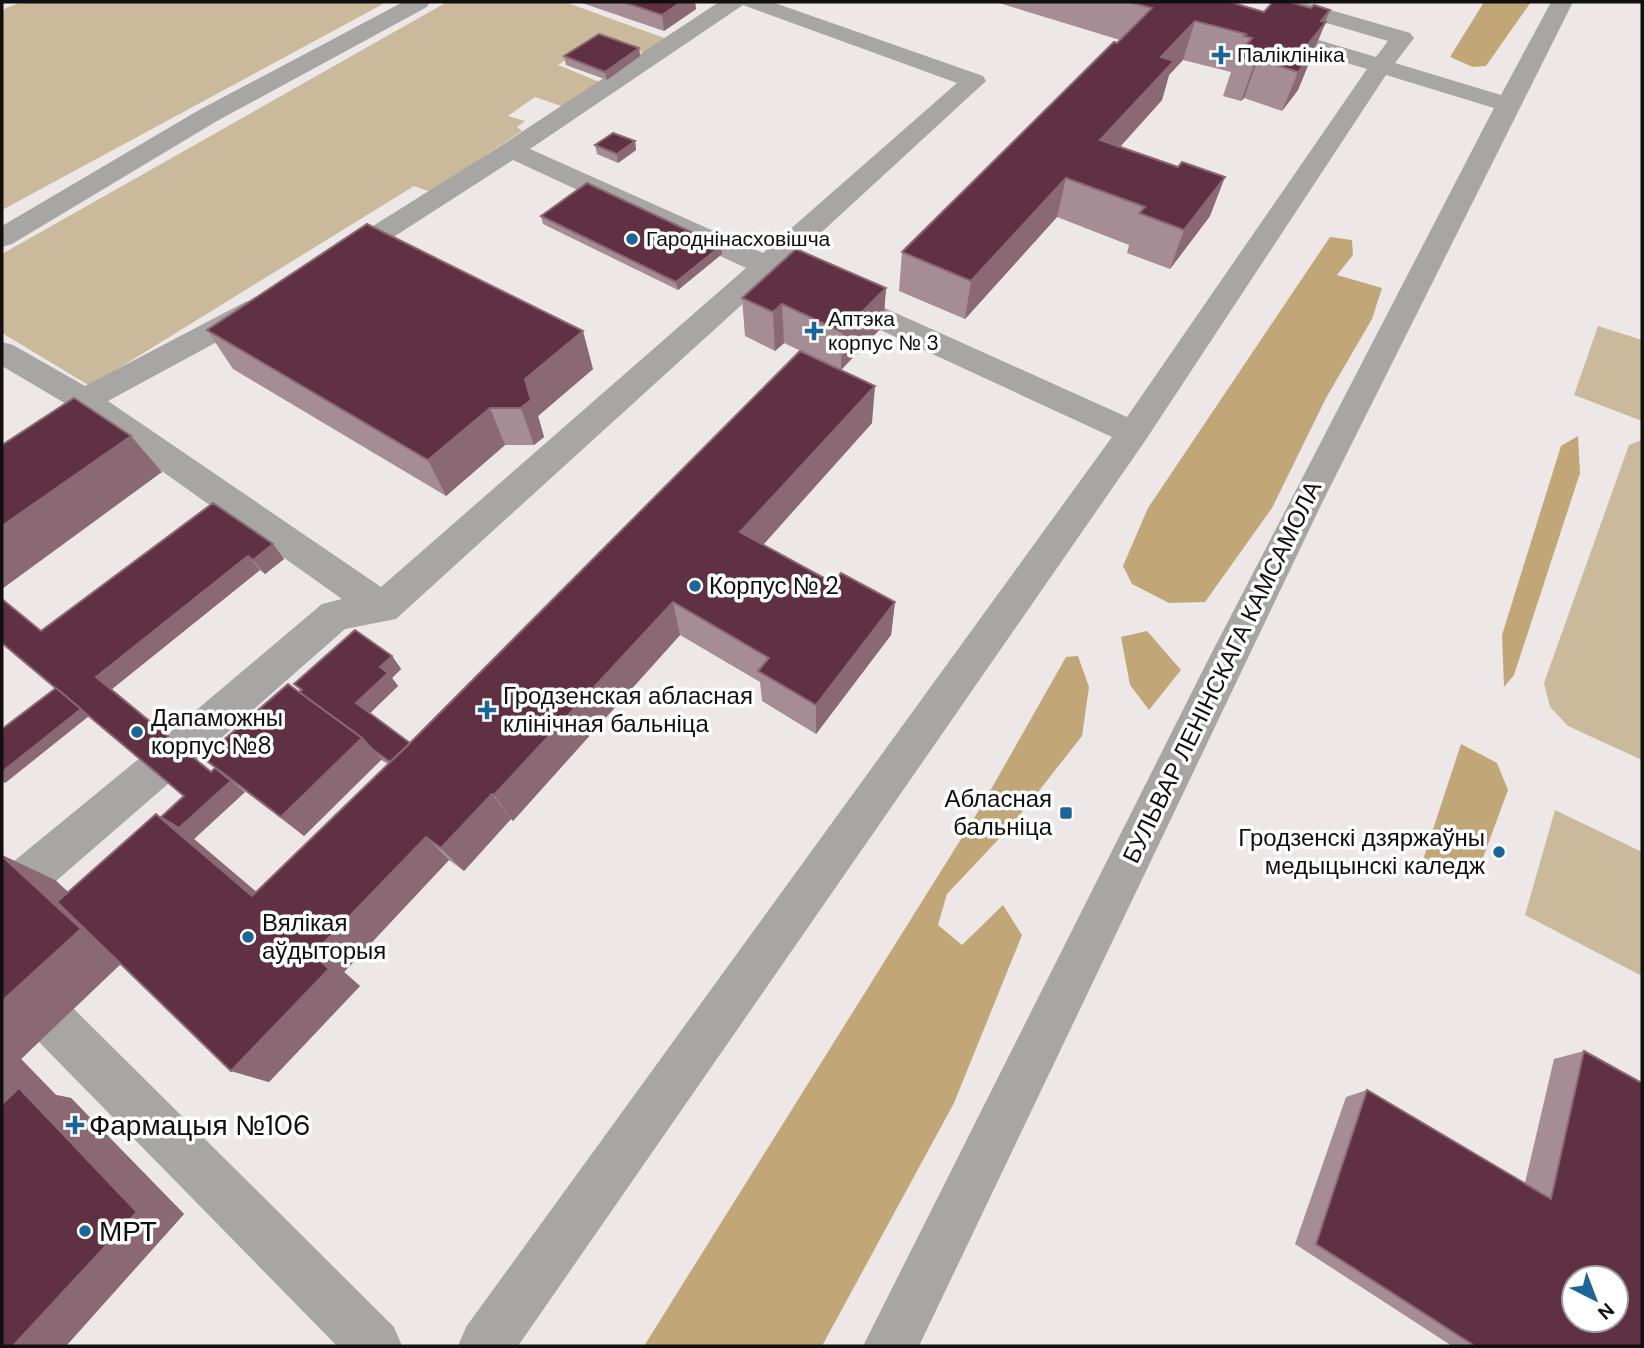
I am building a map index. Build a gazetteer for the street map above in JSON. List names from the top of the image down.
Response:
{
  "streets": {
    "street": ["БУЛЬВАР ЛЕНІНСКАГА КАМСАМОЛА"]
  },
  "places": {
    "health": [
      "Паліклініка",
      "Аптэка корпус № 3",
      "Гродзенская абласная клінічная бальніца",
      "Фармацыя №106"
    ],
    "other": [
      "Гароднінасховішча",
      "Корпус № 2",
      "Дапаможны корпус №8",
      "Гродзенскі дзяржаўны медыцынскі каледж",
      "Вялікая аўдыторыя",
      "МРТ"
    ],
    "transit": ["Абласная бальніца"]
  },
  "north": "bottom right"
}
